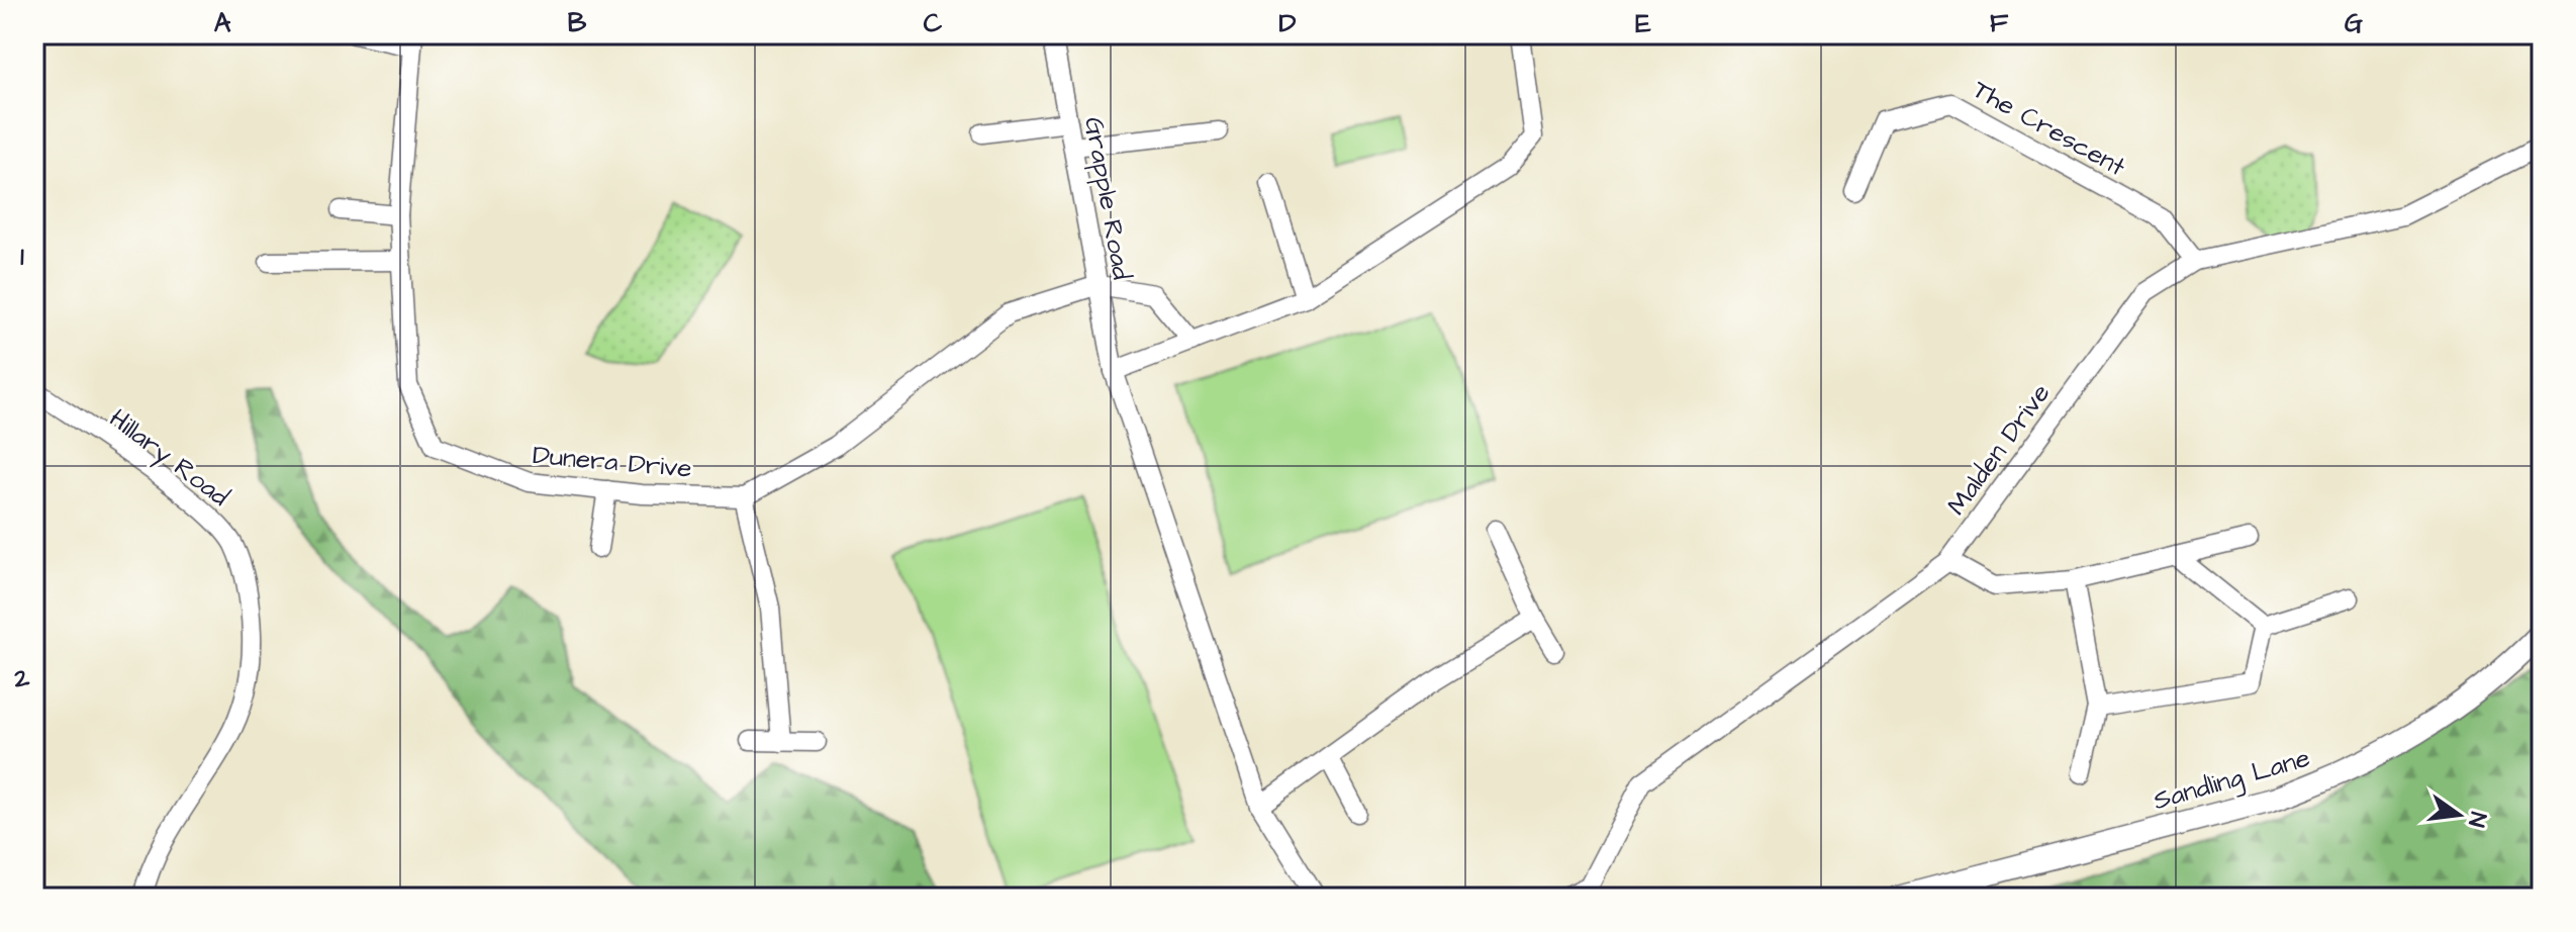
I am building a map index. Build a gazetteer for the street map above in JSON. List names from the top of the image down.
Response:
{
  "streets": {
    "street": [
      "The Crescent",
      "Grapple Road",
      "Malden Drive",
      "Hillary Road",
      "Dunera Drive",
      "Sandling Lane"
    ]
  },
  "crossings": [
    ["The Crescent", "Malden Drive"]
  ],
  "north": "right",
  "grid": {
    "columns": [
      "A",
      "B",
      "C",
      "D",
      "E",
      "F",
      "G"
    ],
    "rows": ["1", "2"]
  }
}
